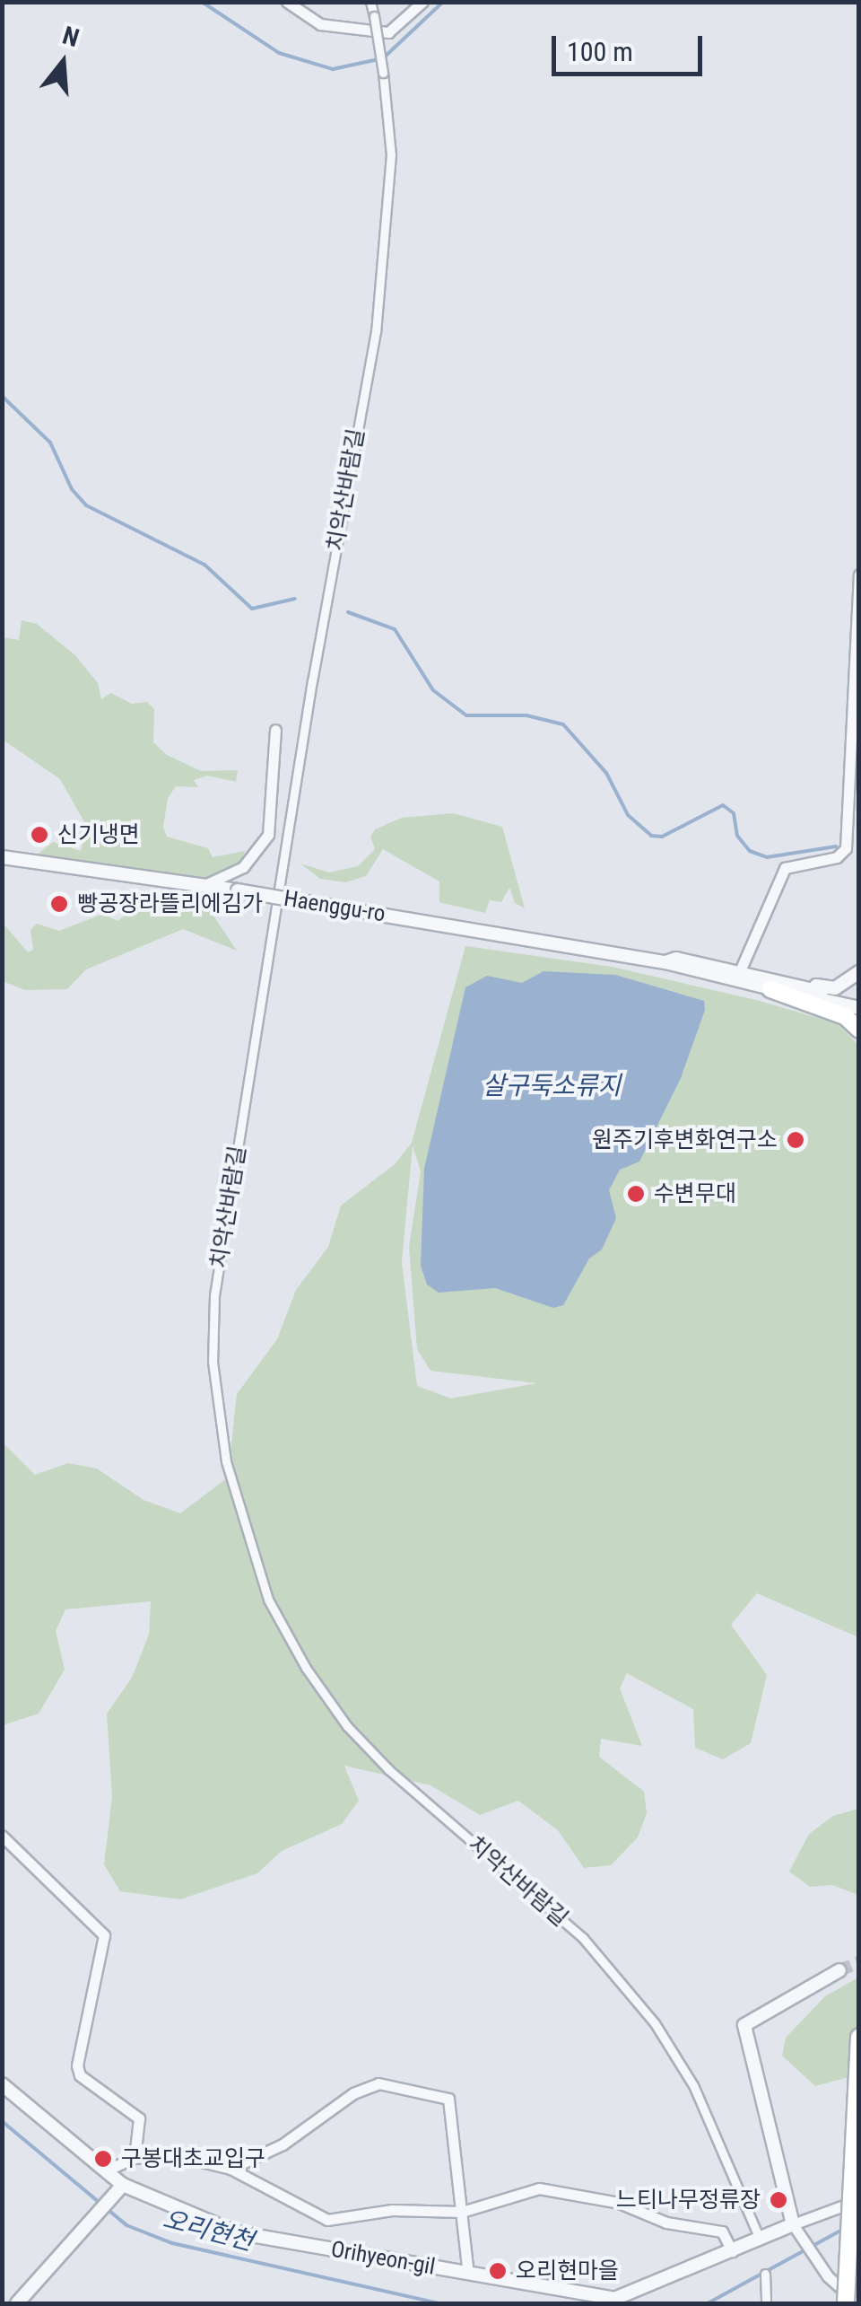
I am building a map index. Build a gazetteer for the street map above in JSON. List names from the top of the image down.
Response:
{
  "streets": {
    "street": ["치악산바람길", "Haenggu-ro", "Orihyeon-gil"]
  },
  "crossings": [
    ["치악산바람길", "Orihyeon-gil"]
  ],
  "water": ["살구둑소류지", "오리현천"],
  "places": [
    "신기냉면",
    "빵공장라뜰리에김가",
    "원주기후변화연구소",
    "수변무대",
    "구봉대초교입구",
    "느티나무정류장",
    "오리현마을"
  ],
  "scale_bar": "100 m",
  "north": "top"
}
